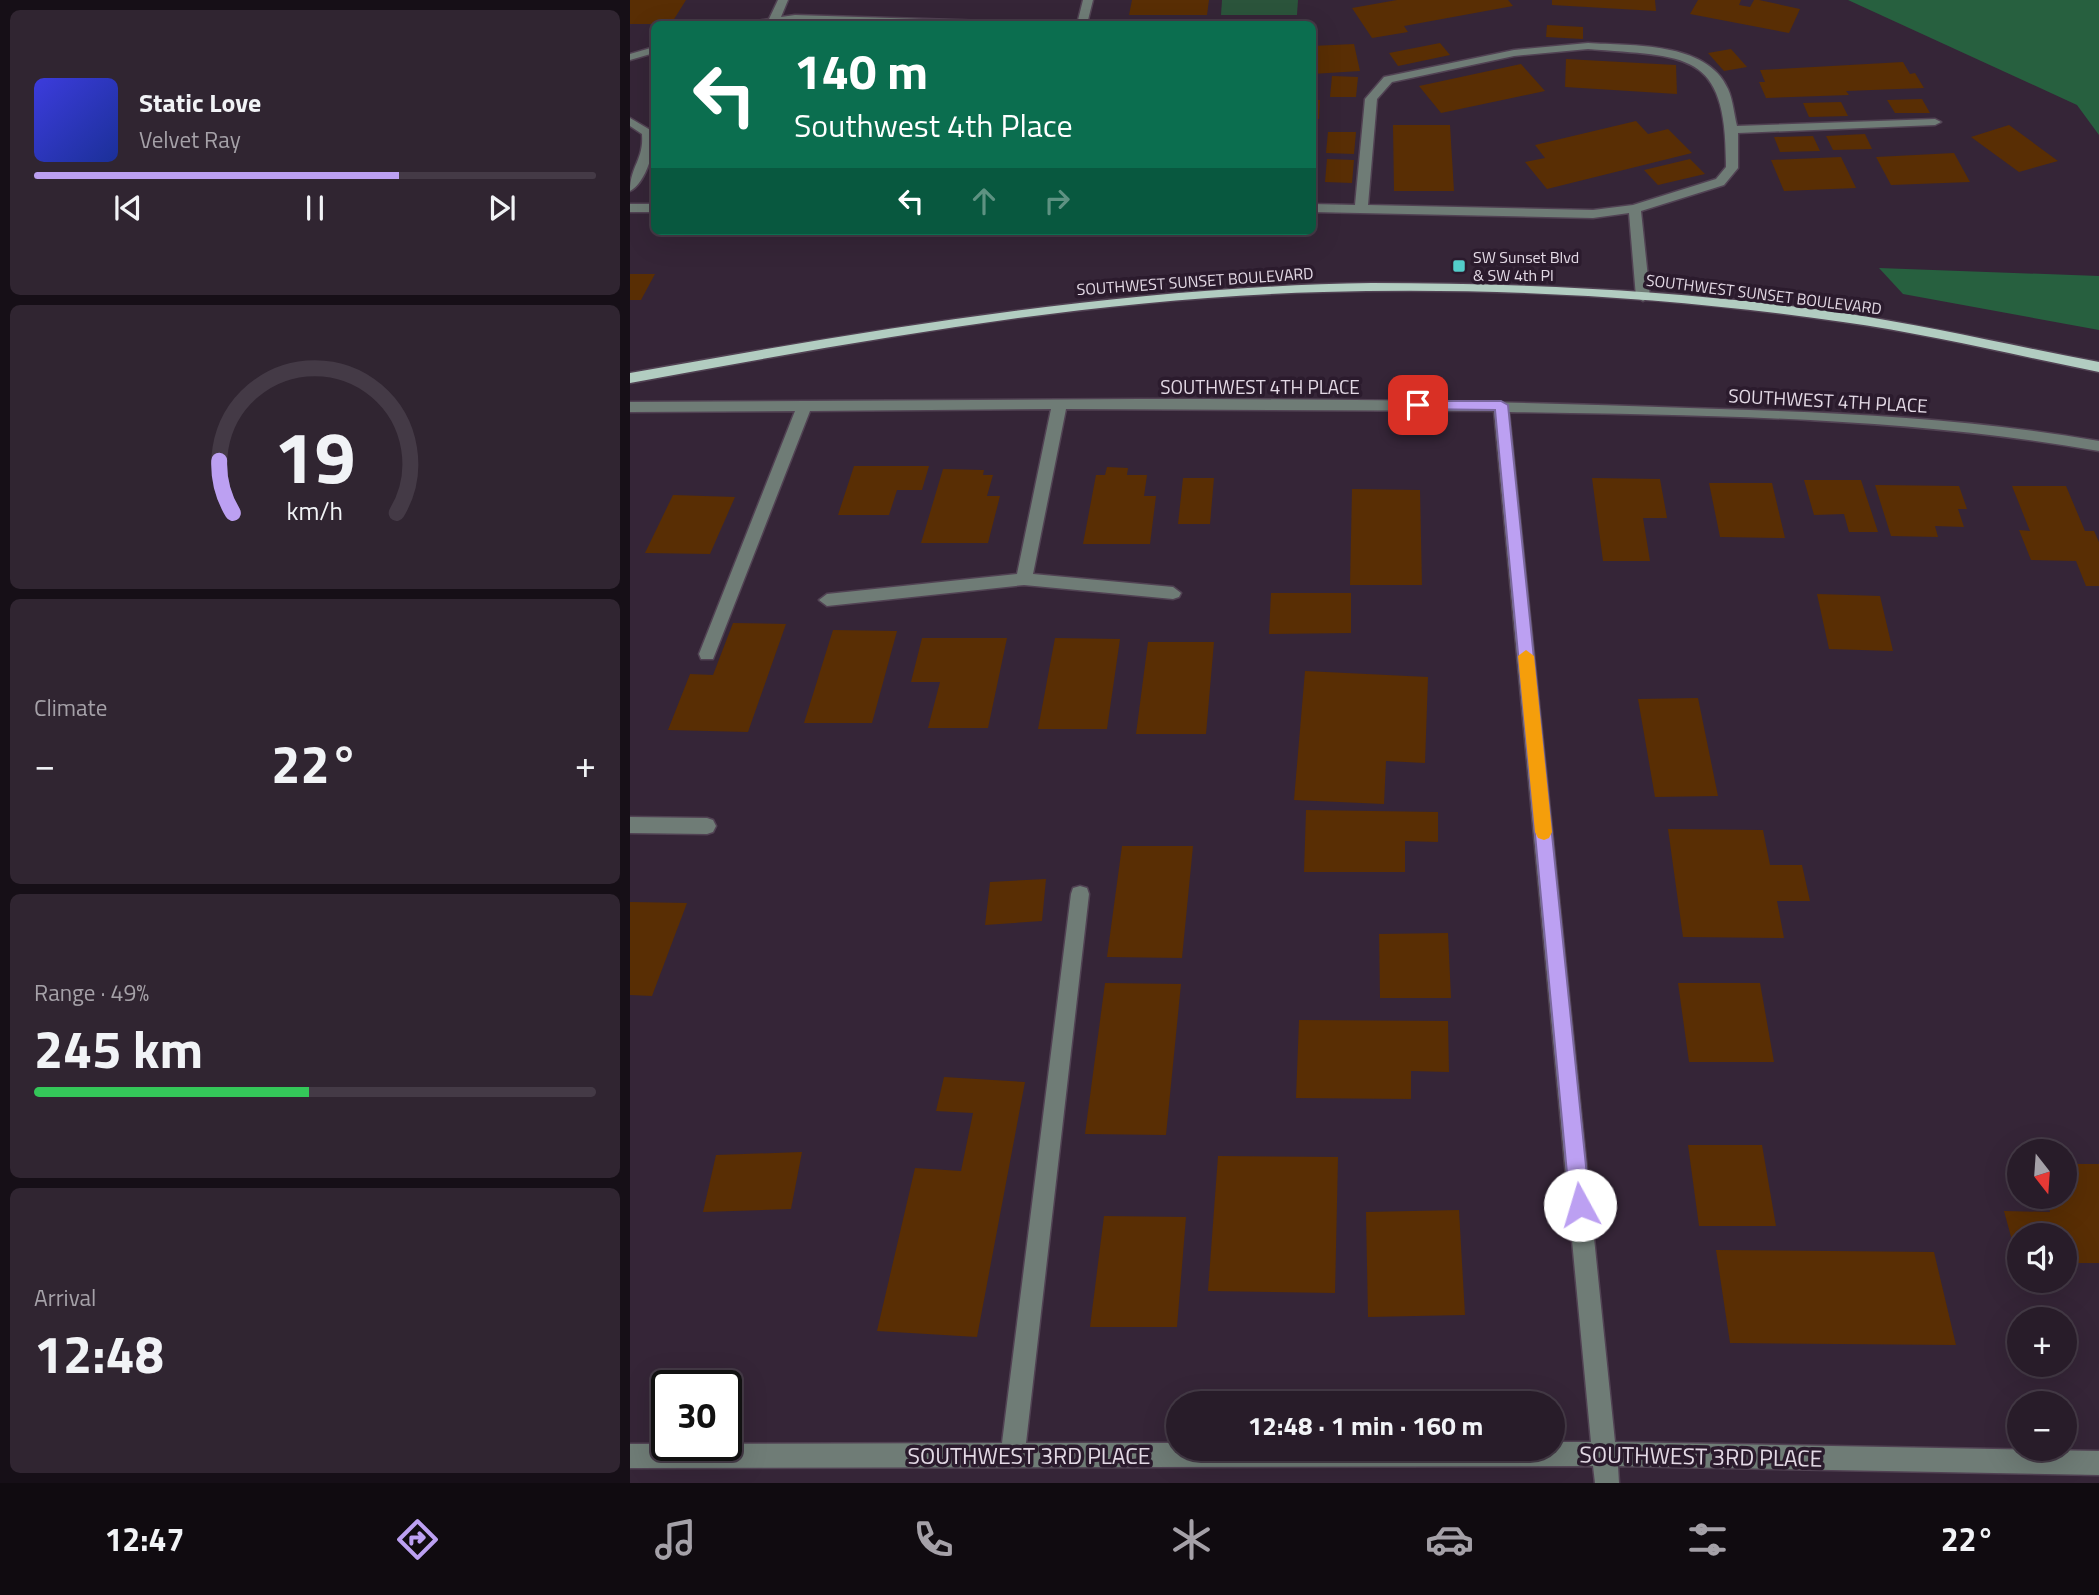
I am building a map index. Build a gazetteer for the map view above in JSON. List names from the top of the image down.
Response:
{
  "streets": {
    "main road": ["SOUTHWEST SUNSET BOULEVARD"],
    "street": ["SOUTHWEST 4TH PLACE", "SOUTHWEST 3RD PLACE"]
  },
  "places": {
    "transit": ["SW Sunset Blvd & SW 4th Pl"]
  },
  "north": "bottom",
  "page": {
    "turn": ["140 m", "Southwest 4th Place"],
    "song": ["Static Love", "Velvet Ray"],
    "tile": [
      "Climate",
      ["Range · 49%", "245 km"],
      ["Arrival", "12:48"]
    ],
    "heat": ["−", "22°", "+"],
    "map_buttons": ["+", "−"],
    "limit": "30",
    "trip": "12:48 · 1 min · 160 m",
    "tabs": ["12:47", "22°"],
    "gauge": ["19", "km/h"]
  }
}
